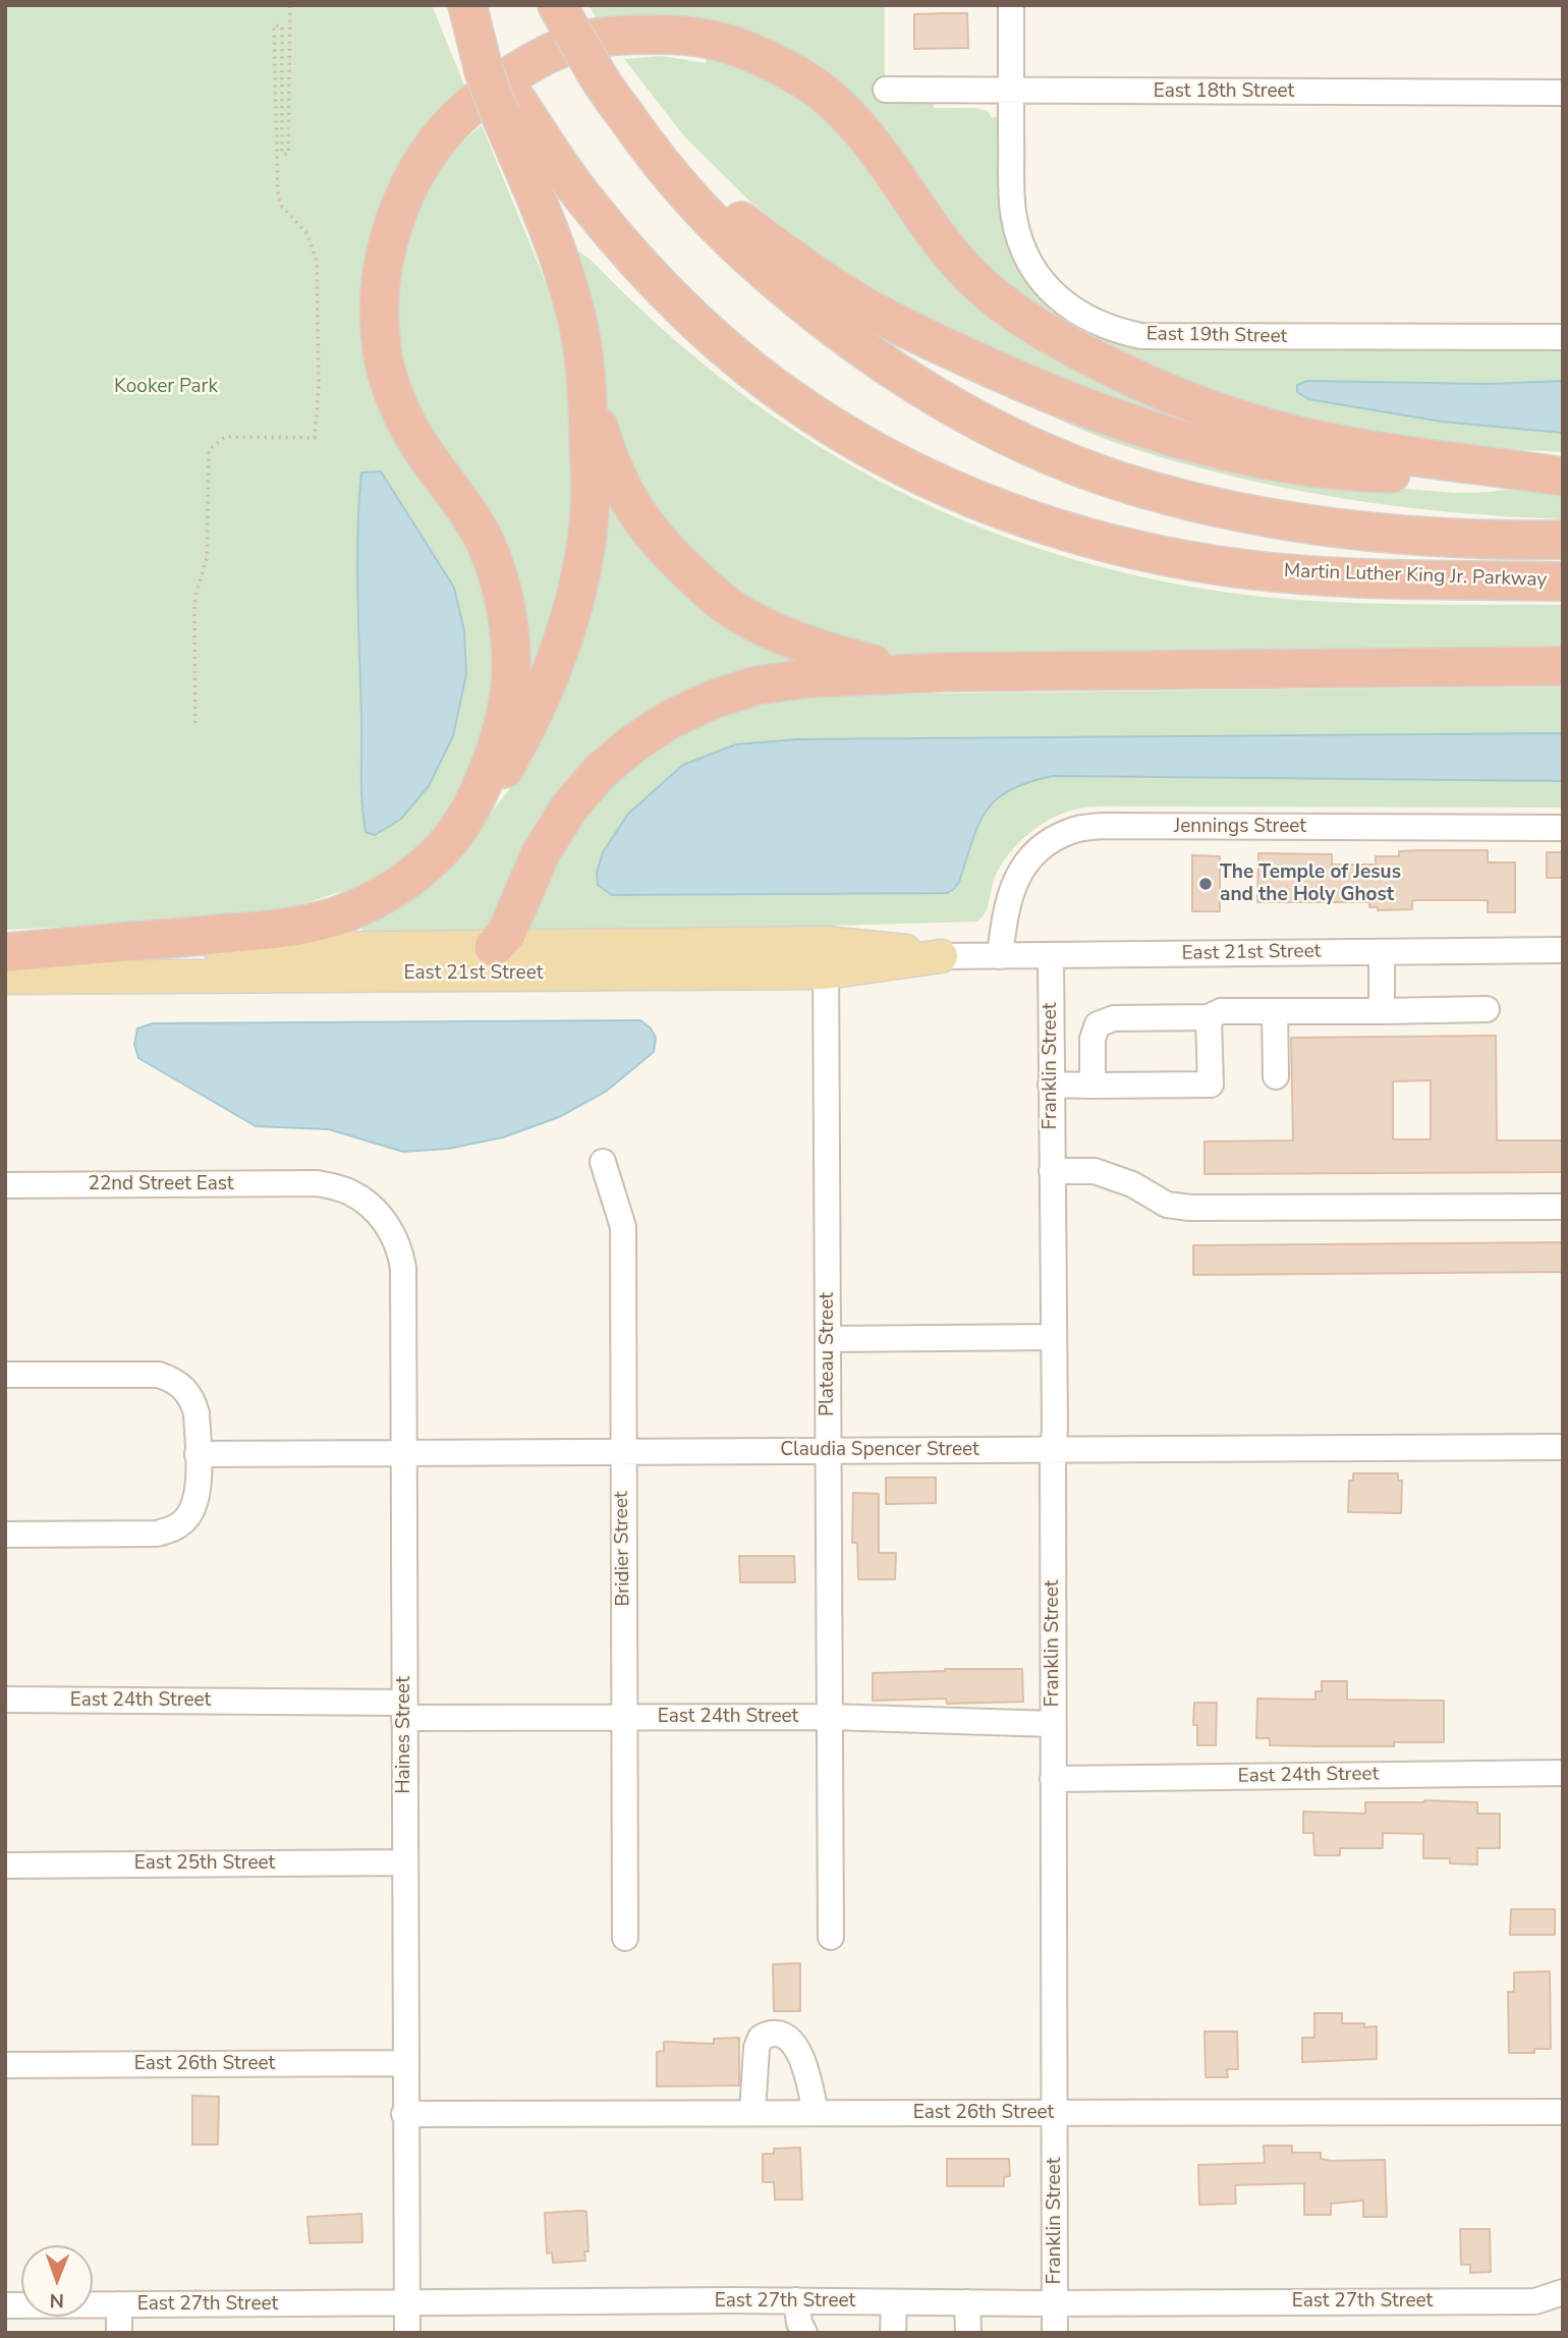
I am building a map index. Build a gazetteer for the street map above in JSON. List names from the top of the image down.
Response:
{
  "streets": {
    "highway": ["Martin Luther King Jr. Parkway"],
    "main road": ["East 21st Street"],
    "street": [
      "East 18th Street",
      "East 19th Street",
      "Jennings Street",
      "Franklin Street",
      "22nd Street East",
      "Plateau Street",
      "Claudia Spencer Street",
      "Bridier Street",
      "East 24th Street",
      "Haines Street",
      "East 25th Street",
      "East 26th Street",
      "East 27th Street"
    ]
  },
  "crossings": [
    ["East 18th Street", "East 19th Street"],
    ["Jennings Street", "East 21st Street"],
    ["East 21st Street", "Franklin Street"],
    ["East 21st Street", "Plateau Street"],
    ["Franklin Street", "Claudia Spencer Street"],
    ["Franklin Street", "East 24th Street"],
    ["Franklin Street", "East 26th Street"],
    ["Franklin Street", "East 27th Street"],
    ["22nd Street East", "Haines Street"],
    ["Plateau Street", "Claudia Spencer Street"],
    ["Plateau Street", "East 24th Street"],
    ["Claudia Spencer Street", "Bridier Street"],
    ["Claudia Spencer Street", "Haines Street"],
    ["Bridier Street", "East 24th Street"],
    ["East 24th Street", "Haines Street"],
    ["Haines Street", "East 25th Street"],
    ["Haines Street", "East 26th Street"],
    ["Haines Street", "East 27th Street"]
  ],
  "parks": ["Kooker Park"],
  "places": ["The Temple of Jesus and the Holy Ghost"],
  "north": "bottom"
}
